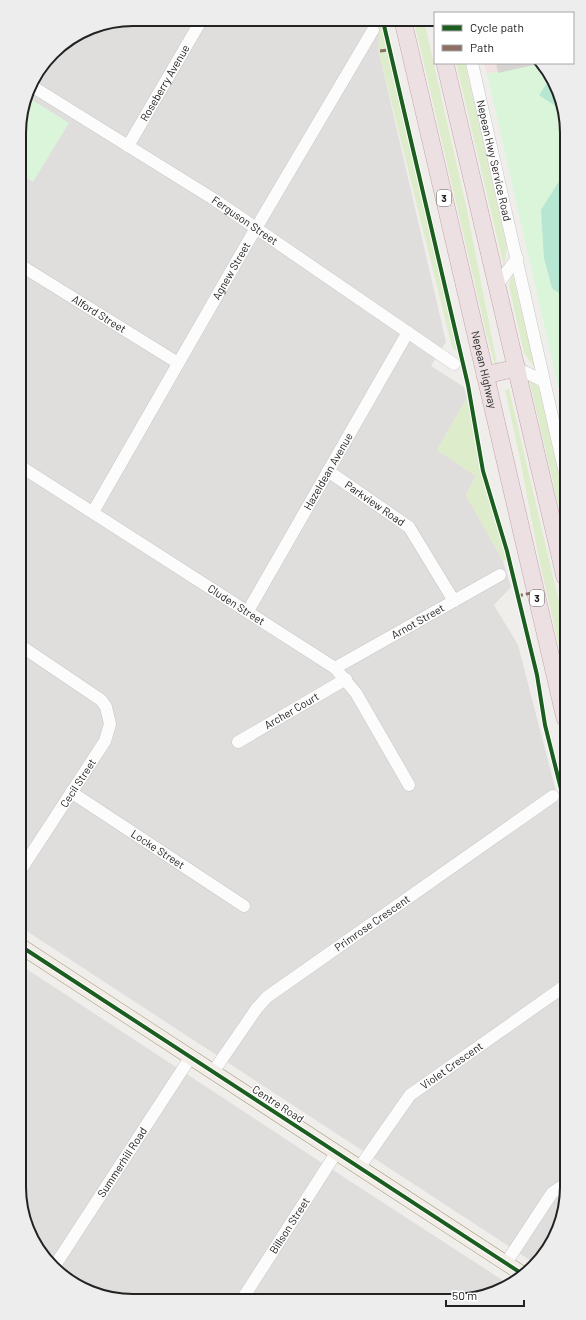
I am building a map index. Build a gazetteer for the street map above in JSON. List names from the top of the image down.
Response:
{
  "streets": {
    "highway": ["3", "Nepean Highway"],
    "main road": ["Centre Road"],
    "street": [
      "Roseberry Avenue",
      "Nepean Hwy Service Road",
      "Ferguson Street",
      "Agnew Street",
      "Alford Street",
      "Hazeldean Avenue",
      "Parkview Road",
      "Cluden Street",
      "Arnot Street",
      "Archer Court",
      "Cecil Street",
      "Locke Street",
      "Primrose Crescent",
      "Violet Crescent",
      "Summerhill Road",
      "Billson Street"
    ]
  },
  "crossings": [
    ["Roseberry Avenue", "Ferguson Street"],
    ["Ferguson Street", "Agnew Street"],
    ["Ferguson Street", "Hazeldean Avenue"],
    ["Agnew Street", "Alford Street"],
    ["Agnew Street", "Cluden Street"],
    ["Hazeldean Avenue", "Parkview Road"],
    ["Hazeldean Avenue", "Cluden Street"],
    ["Parkview Road", "Arnot Street"],
    ["Cluden Street", "Arnot Street"],
    ["Cluden Street", "Archer Court"],
    ["Cecil Street", "Locke Street"],
    ["Primrose Crescent", "Centre Road"],
    ["Violet Crescent", "Centre Road"],
    ["Centre Road", "Summerhill Road"],
    ["Centre Road", "Billson Street"]
  ],
  "legend": ["Cycle path", "Path"],
  "scale_bar": "50 m"
}
